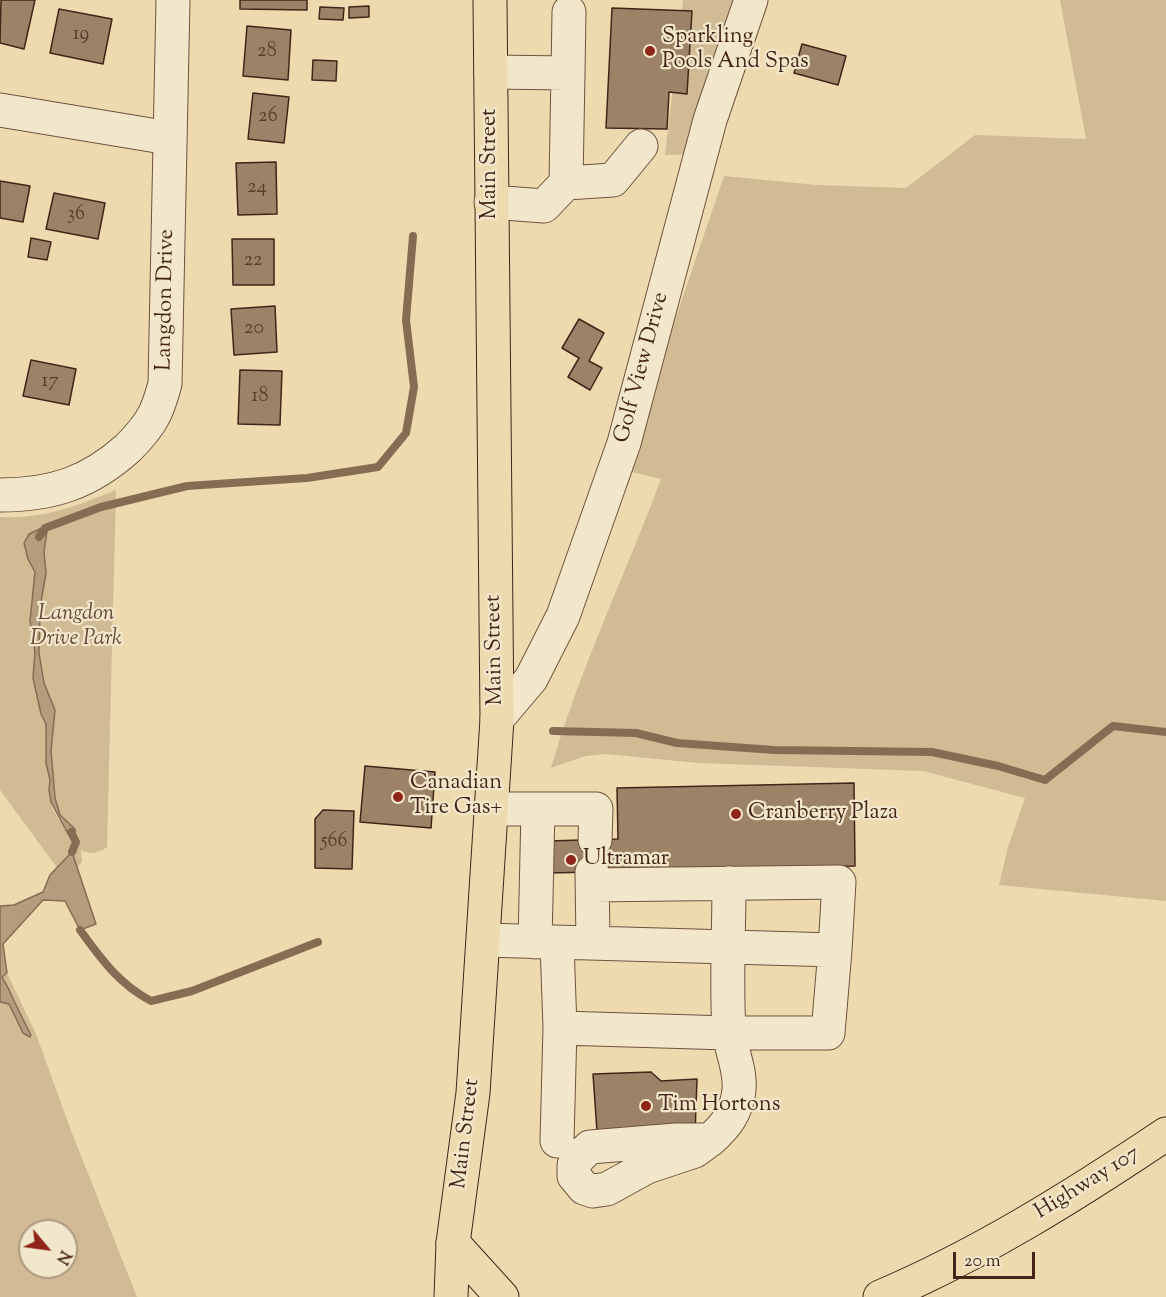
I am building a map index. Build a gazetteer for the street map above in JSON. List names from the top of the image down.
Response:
{
  "streets": {
    "main road": ["Main Street", "Highway 107"],
    "street": ["Langdon Drive", "Golf View Drive"]
  },
  "crossings": [
    ["Main Street", "Golf View Drive"]
  ],
  "parks": ["Langdon Drive Park"],
  "places": [
    "Sparkling Pools And Spas",
    "Canadian Tire Gas+",
    "Cranberry Plaza",
    "Ultramar",
    "Tim Hortons"
  ],
  "house_numbers": [
    "19",
    "28",
    "26",
    "24",
    "36",
    "22",
    "20",
    "17",
    "18",
    "566"
  ],
  "scale_bar": "20 m",
  "north": "bottom right"
}
